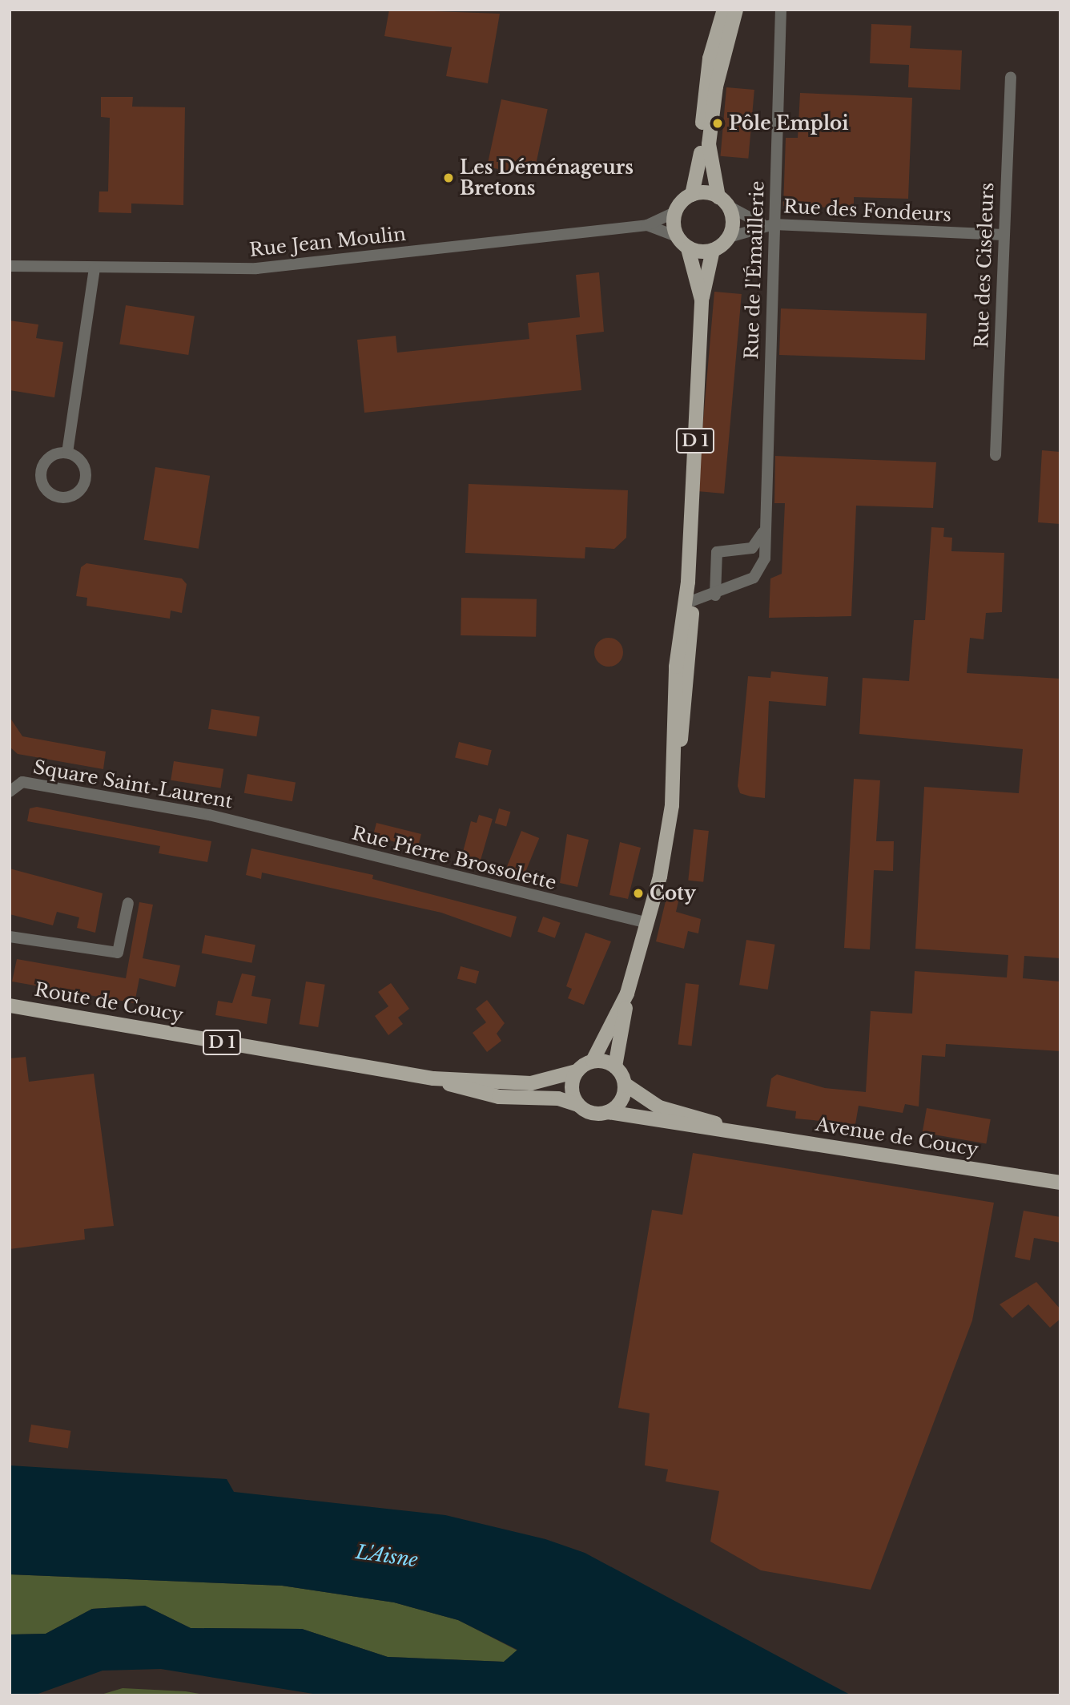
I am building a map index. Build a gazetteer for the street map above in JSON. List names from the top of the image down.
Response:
{
  "streets": {
    "main road": ["D 1", "Route de Coucy", "Avenue de Coucy"],
    "street": [
      "Rue des Fondeurs",
      "Rue Jean Moulin",
      "Rue des Ciseleurs",
      "Rue de l'Émaillerie",
      "Square Saint-Laurent",
      "Rue Pierre Brossolette"
    ]
  },
  "crossings": [
    ["Rue des Fondeurs", "Rue des Ciseleurs"],
    ["Rue des Fondeurs", "Rue de l'Émaillerie"],
    ["Rue Jean Moulin", "D 1"],
    ["Rue de l'Émaillerie", "D 1"],
    ["D 1", "Rue Pierre Brossolette"],
    ["D 1", "Route de Coucy"],
    ["D 1", "Avenue de Coucy"],
    ["Square Saint-Laurent", "Rue Pierre Brossolette"],
    ["Route de Coucy", "Avenue de Coucy"]
  ],
  "water": ["L'Aisne"],
  "places": ["Pôle Emploi", "Les Déménageurs Bretons", "Coty"]
}
